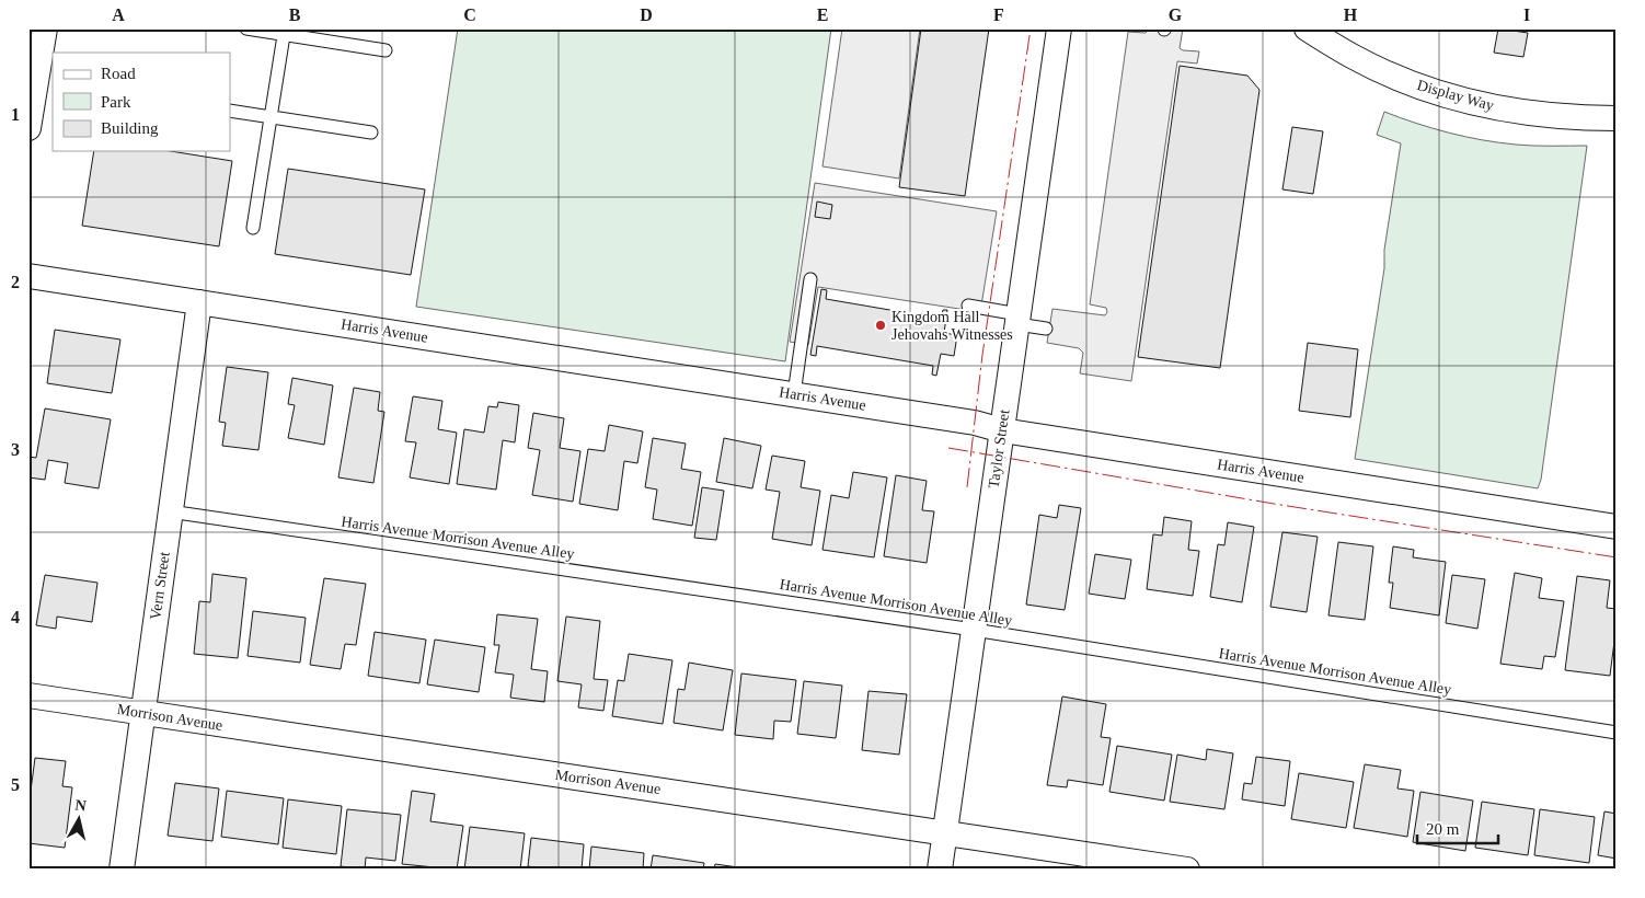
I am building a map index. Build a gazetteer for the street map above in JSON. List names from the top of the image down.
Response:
{
  "streets": {
    "street": [
      "Display Way",
      "Harris Avenue",
      "Taylor Street",
      "Vern Street",
      "Morrison Avenue"
    ],
    "lane": ["Harris Avenue Morrison Avenue Alley"]
  },
  "crossings": [
    ["Harris Avenue", "Taylor Street"],
    ["Harris Avenue", "Vern Street"],
    ["Taylor Street", "Harris Avenue Morrison Avenue Alley"],
    ["Taylor Street", "Morrison Avenue"],
    ["Harris Avenue Morrison Avenue Alley", "Vern Street"],
    ["Vern Street", "Morrison Avenue"]
  ],
  "places": ["Kingdom Hall Jehovahs Witnesses"],
  "legend": ["Road", "Park", "Building"],
  "scale_bar": "20 m",
  "north": "top",
  "grid": {
    "columns": [
      "A",
      "B",
      "C",
      "D",
      "E",
      "F",
      "G",
      "H",
      "I"
    ],
    "rows": [
      "1",
      "2",
      "3",
      "4",
      "5"
    ]
  }
}
